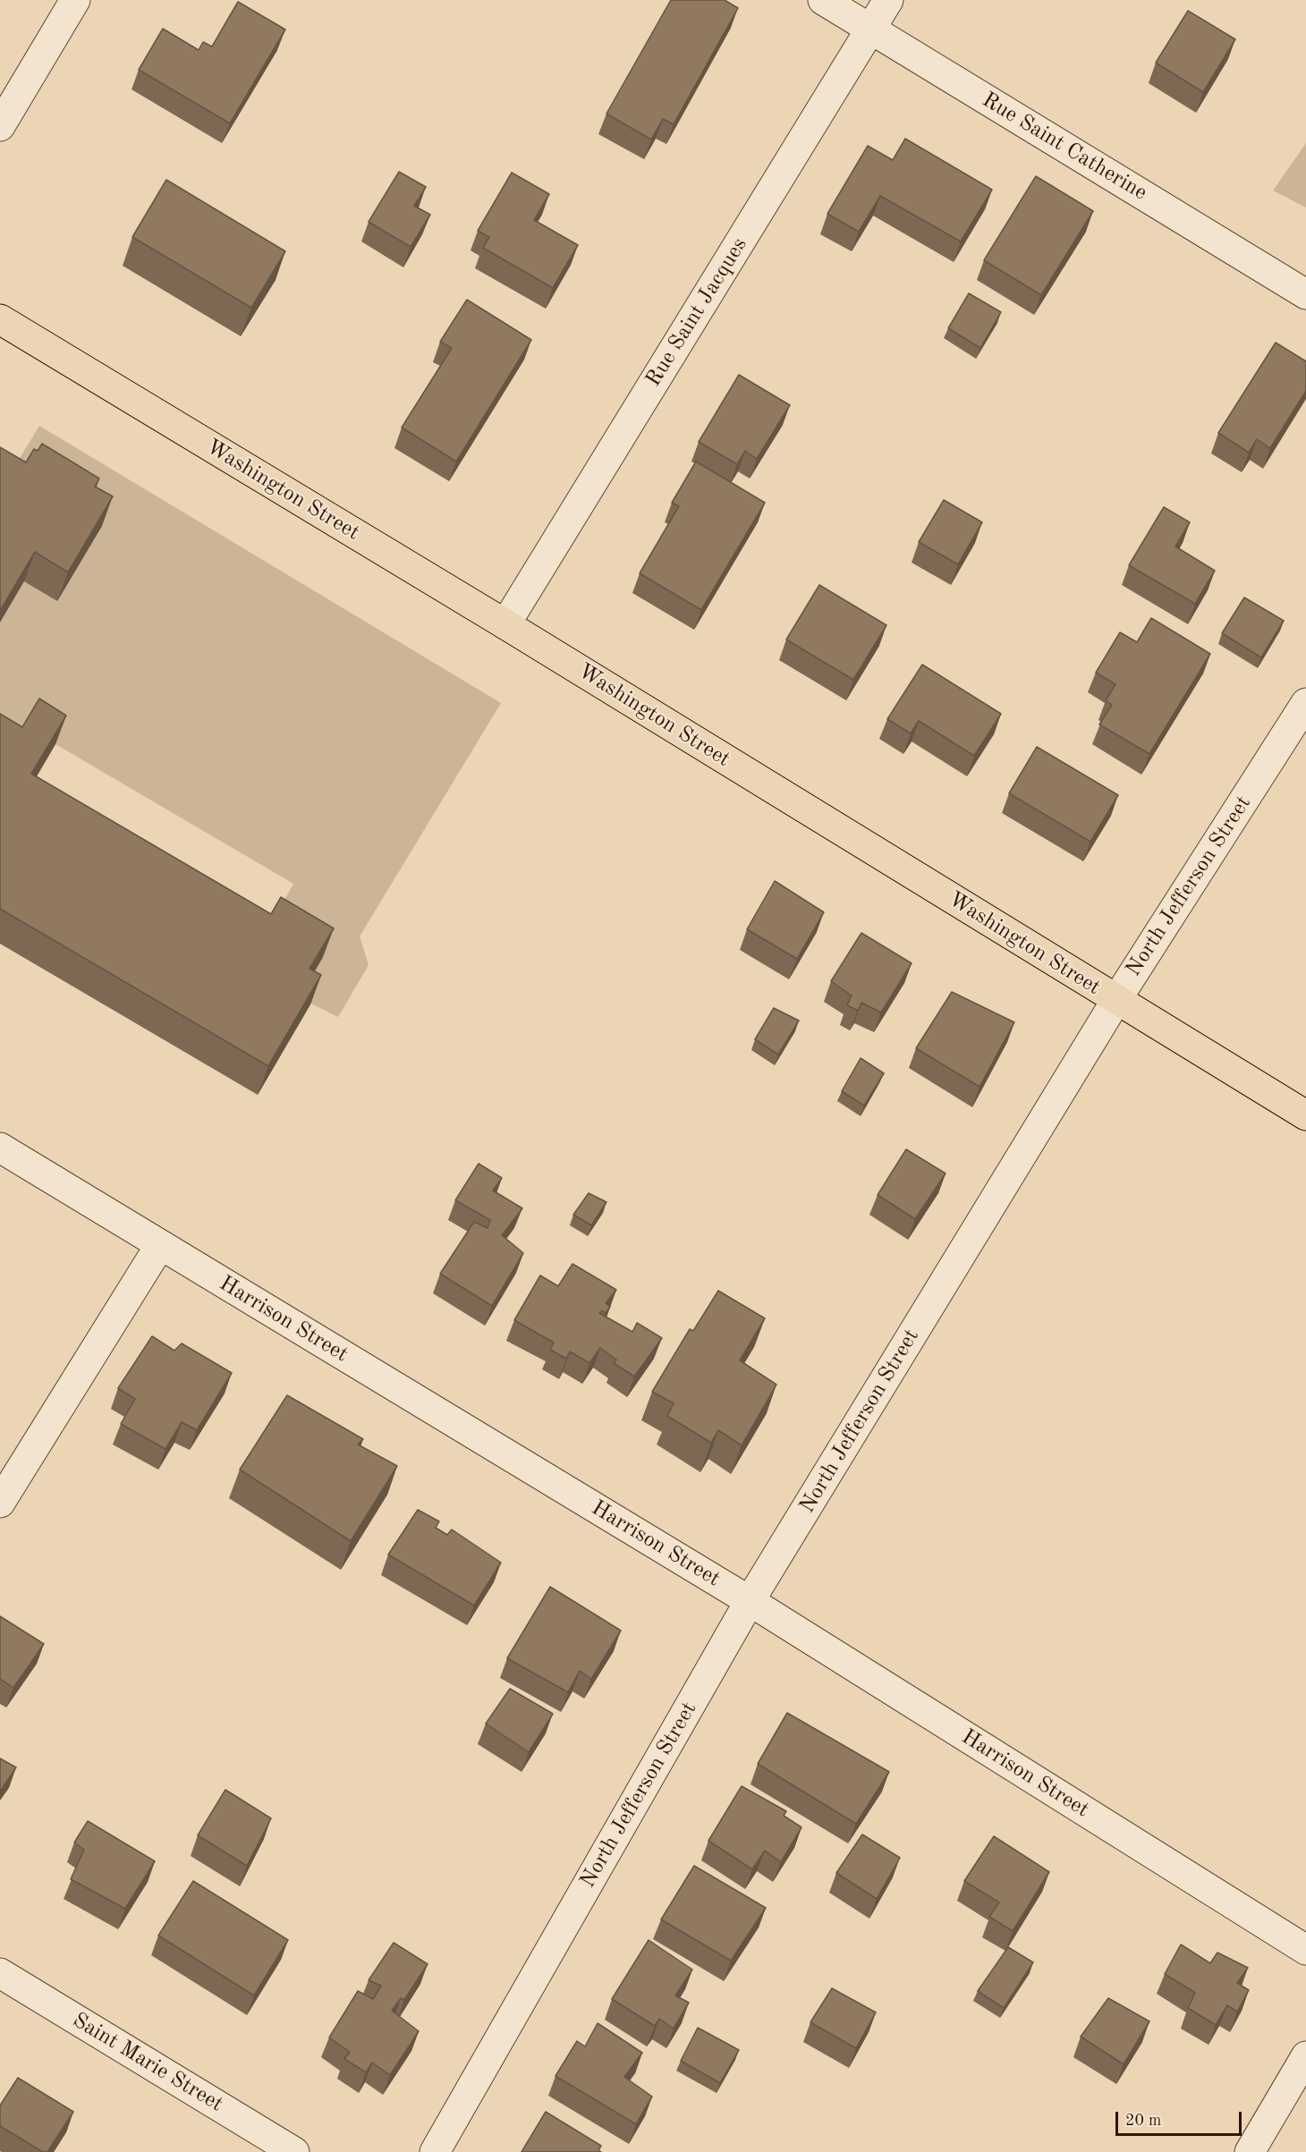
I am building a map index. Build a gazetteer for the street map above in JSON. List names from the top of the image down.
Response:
{
  "streets": {
    "main road": ["Washington Street"],
    "street": [
      "Rue Saint Catherine",
      "Rue Saint Jacques",
      "North Jefferson Street",
      "Harrison Street",
      "Saint Marie Street"
    ]
  },
  "crossings": [
    ["Rue Saint Catherine", "Rue Saint Jacques"],
    ["Rue Saint Jacques", "Washington Street"],
    ["Washington Street", "North Jefferson Street"],
    ["North Jefferson Street", "Harrison Street"]
  ],
  "scale_bar": "20 m"
}
